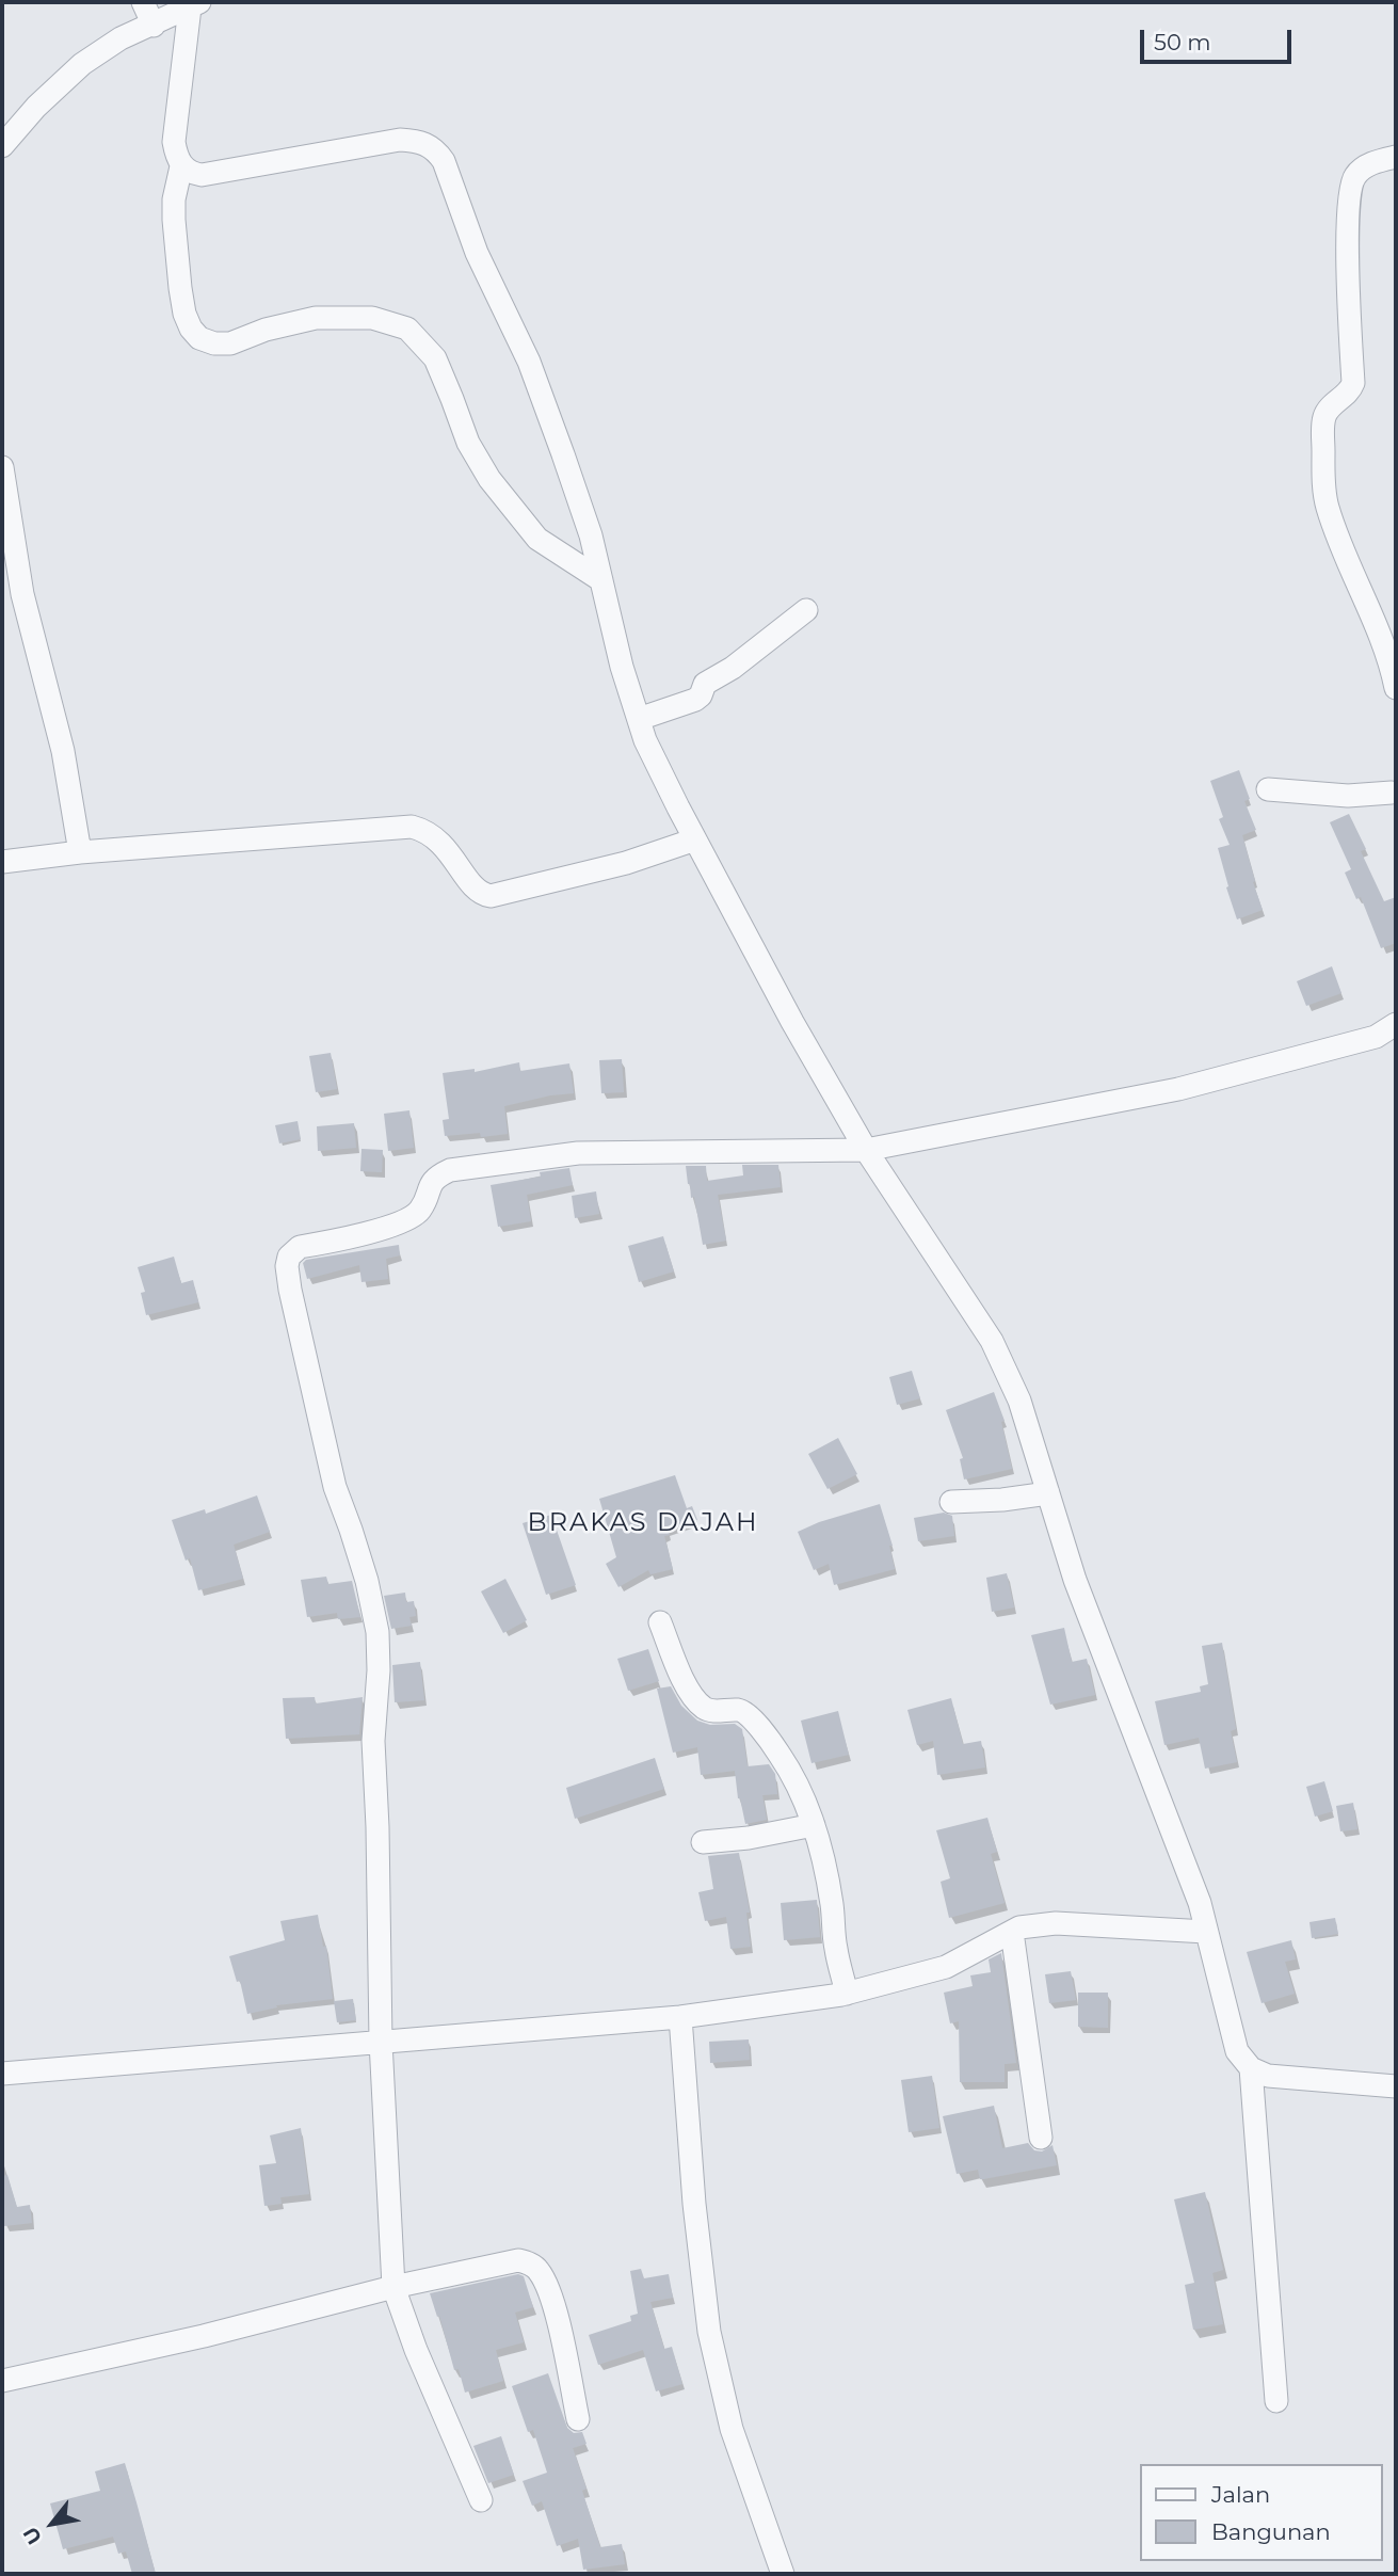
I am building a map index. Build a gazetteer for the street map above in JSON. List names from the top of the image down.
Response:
{
  "districts": ["BRAKAS DAJAH"],
  "legend": ["Jalan", "Bangunan"],
  "scale_bar": "50 m",
  "north": "bottom left"
}
